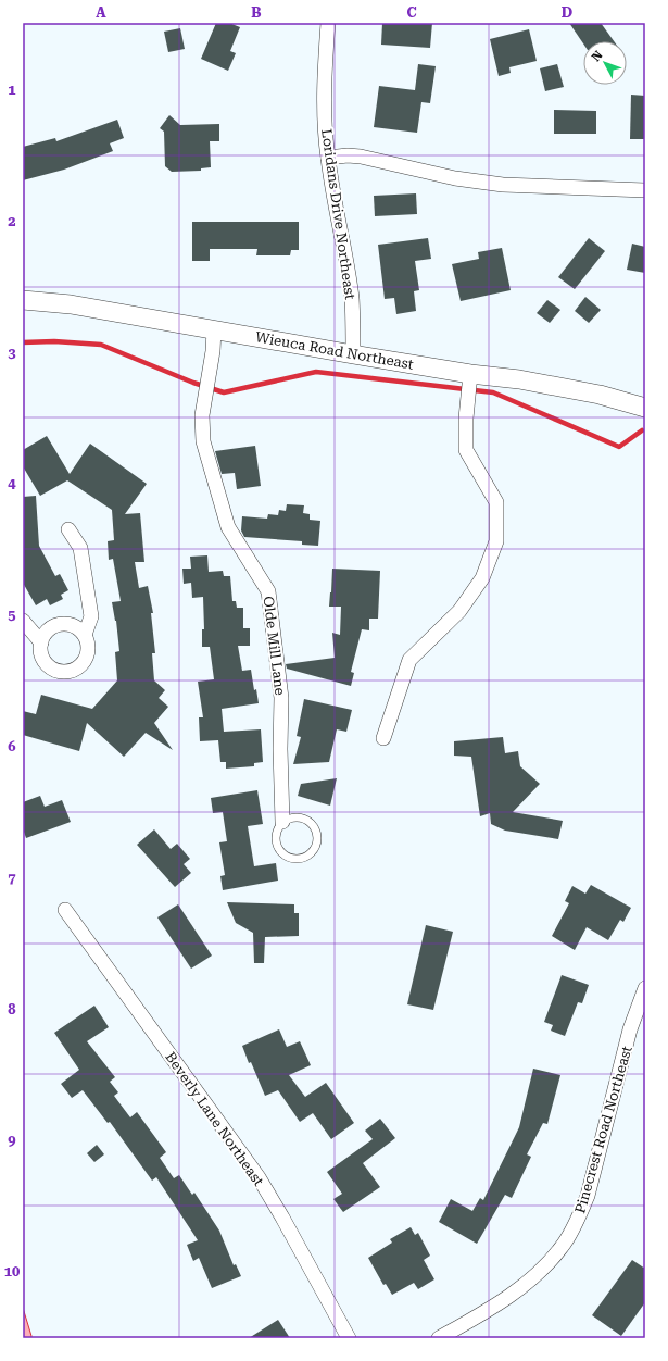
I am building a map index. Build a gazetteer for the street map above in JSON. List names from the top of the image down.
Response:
{
  "streets": {
    "street": [
      "Loridans Drive Northeast",
      "Wieuca Road Northeast",
      "Olde Mill Lane",
      "Beverly Lane Northeast",
      "Pinecrest Road Northeast"
    ]
  },
  "crossings": [
    ["Loridans Drive Northeast", "Wieuca Road Northeast"],
    ["Wieuca Road Northeast", "Olde Mill Lane"]
  ],
  "north": "top left",
  "grid": {
    "columns": [
      "A",
      "B",
      "C",
      "D"
    ],
    "rows": [
      "1",
      "2",
      "3",
      "4",
      "5",
      "6",
      "7",
      "8",
      "9",
      "10"
    ]
  }
}
